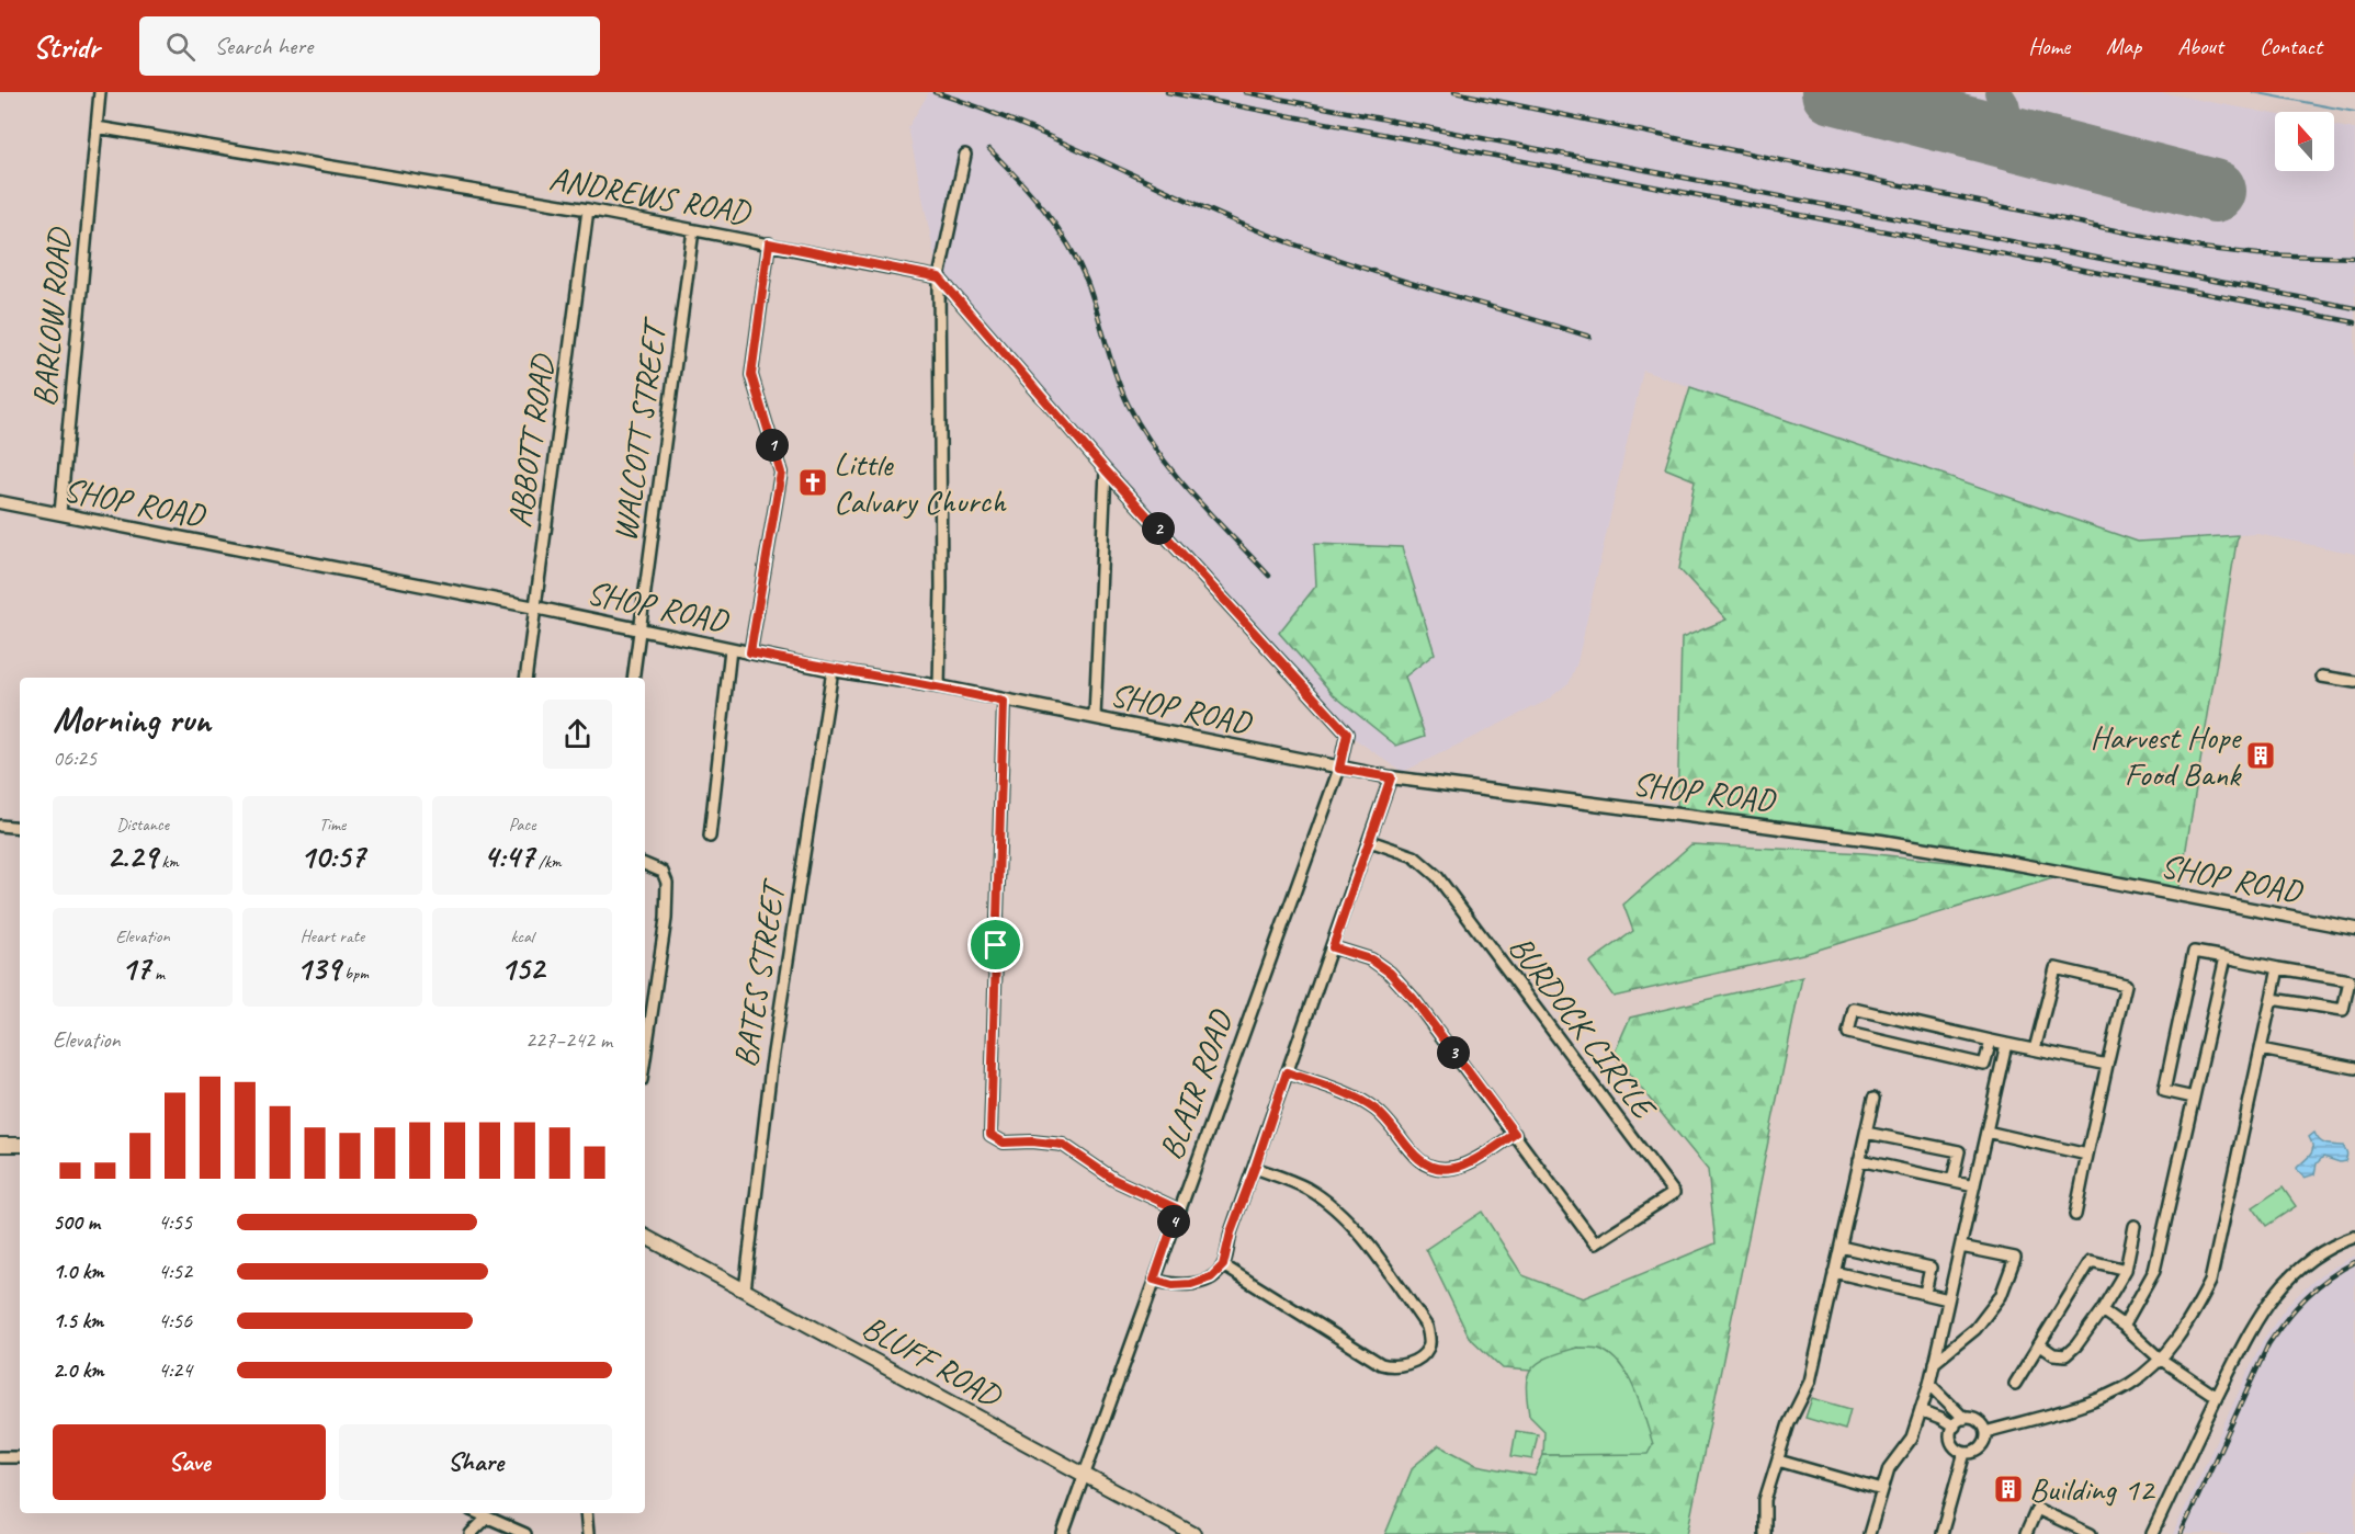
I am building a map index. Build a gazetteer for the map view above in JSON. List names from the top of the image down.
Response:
{
  "streets": {
    "main road": ["BLUFF ROAD"],
    "street": [
      "ANDREWS ROAD",
      "BARLOW ROAD",
      "WALCOTT STREET",
      "ABBOTT ROAD",
      "SHOP ROAD",
      "BATES STREET",
      "BURDOCK CIRCLE",
      "BLAIR ROAD"
    ]
  },
  "crossings": [
    ["ANDREWS ROAD", "BARLOW ROAD"],
    ["ANDREWS ROAD", "WALCOTT STREET"],
    ["ANDREWS ROAD", "ABBOTT ROAD"],
    ["BARLOW ROAD", "SHOP ROAD"],
    ["WALCOTT STREET", "SHOP ROAD"],
    ["ABBOTT ROAD", "SHOP ROAD"],
    ["SHOP ROAD", "BATES STREET"],
    ["SHOP ROAD", "BLAIR ROAD"],
    ["BATES STREET", "BLUFF ROAD"],
    ["BLAIR ROAD", "BLUFF ROAD"]
  ],
  "places": {
    "church": ["Little Calvary Church"],
    "building": ["Harvest Hope Food Bank", "Building 12"]
  },
  "north": "top",
  "page": {
    "header": "Stridr",
    "search": "Search here",
    "nav": [
      "Home",
      "Map",
      "About",
      "Contact"
    ],
    "pins": [
      "1",
      "2",
      "3",
      "4"
    ],
    "heading": ["Morning run", "06:25"],
    "stats": [
      ["Distance", "2.29 km"],
      ["Time", "10:57"],
      ["Pace", "4:47 /km"],
      ["Elevation", "17 m"],
      ["Heart rate", "139 bpm"],
      ["kcal", "152"]
    ],
    "chart": ["Elevation", "227–242 m"],
    "list": [
      {
        "name": "500 m",
        "note": "4:55"
      },
      {
        "name": "1.0 km",
        "note": "4:52"
      },
      {
        "name": "1.5 km",
        "note": "4:56"
      },
      {
        "name": "2.0 km",
        "note": "4:24"
      }
    ],
    "buttons": ["Save", "Share"]
  }
}
